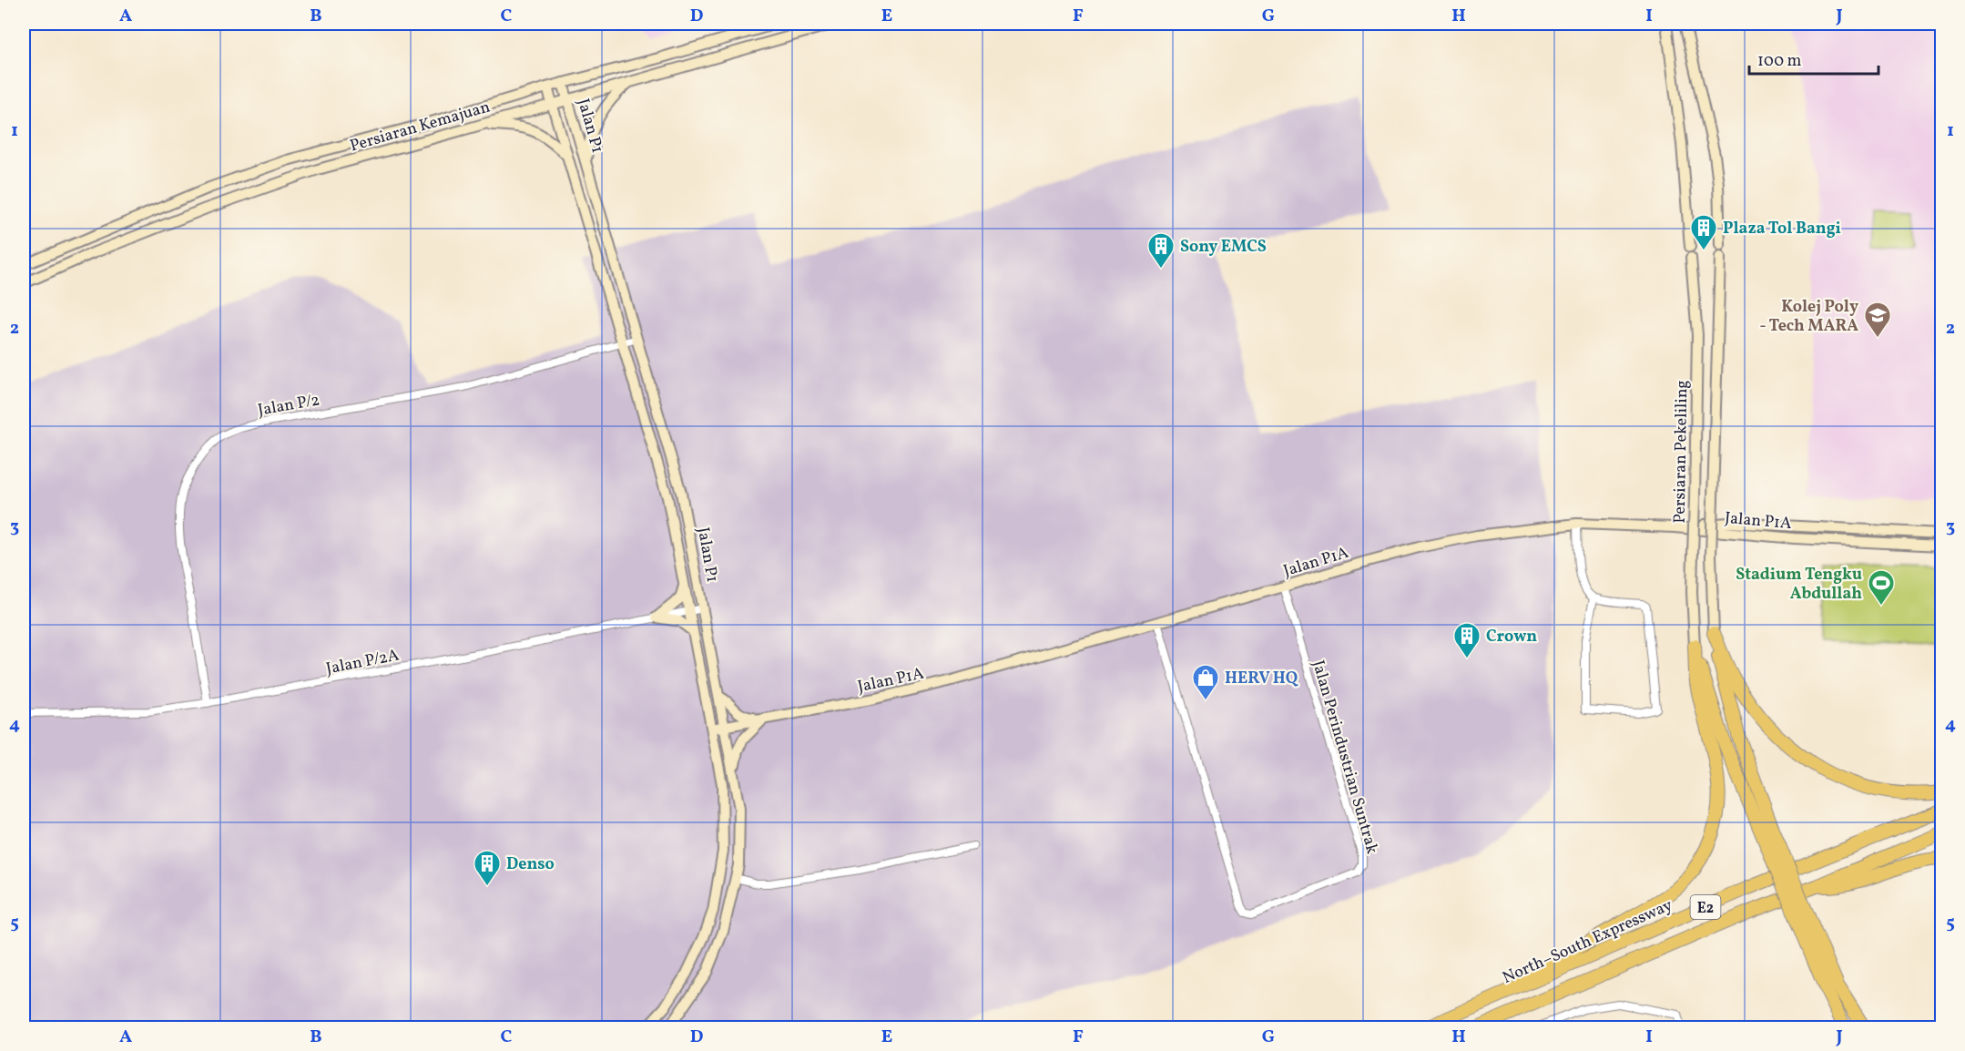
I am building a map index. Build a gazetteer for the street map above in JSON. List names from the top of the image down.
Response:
{
  "streets": {
    "highway": ["E2", "North–South Expressway"],
    "main road": [
      "Persiaran Kemajuan",
      "Jalan P1",
      "Persiaran Pekeliling",
      "Jalan P1A"
    ],
    "street": ["Jalan P/2", "Jalan P/2A", "Jalan Perindustrian Suntrak"]
  },
  "crossings": [
    ["Persiaran Kemajuan", "Jalan P1"],
    ["Jalan P1", "Jalan P/2"],
    ["Jalan P1", "Jalan P1A"],
    ["Jalan P1", "Jalan P/2A"],
    ["Jalan P/2", "Jalan P/2A"],
    ["Jalan P1A", "Jalan Perindustrian Suntrak"]
  ],
  "places": {
    "building": [
      "Plaza Tol Bangi",
      "Sony EMCS",
      "Crown",
      "Denso"
    ],
    "school or university": ["Kolej Poly - Tech MARA"],
    "sports": ["Stadium Tengku Abdullah"],
    "shop": ["HERV HQ"]
  },
  "scale_bar": "100 m",
  "grid": {
    "columns": [
      "A",
      "B",
      "C",
      "D",
      "E",
      "F",
      "G",
      "H",
      "I",
      "J"
    ],
    "rows": [
      "1",
      "2",
      "3",
      "4",
      "5"
    ]
  }
}
